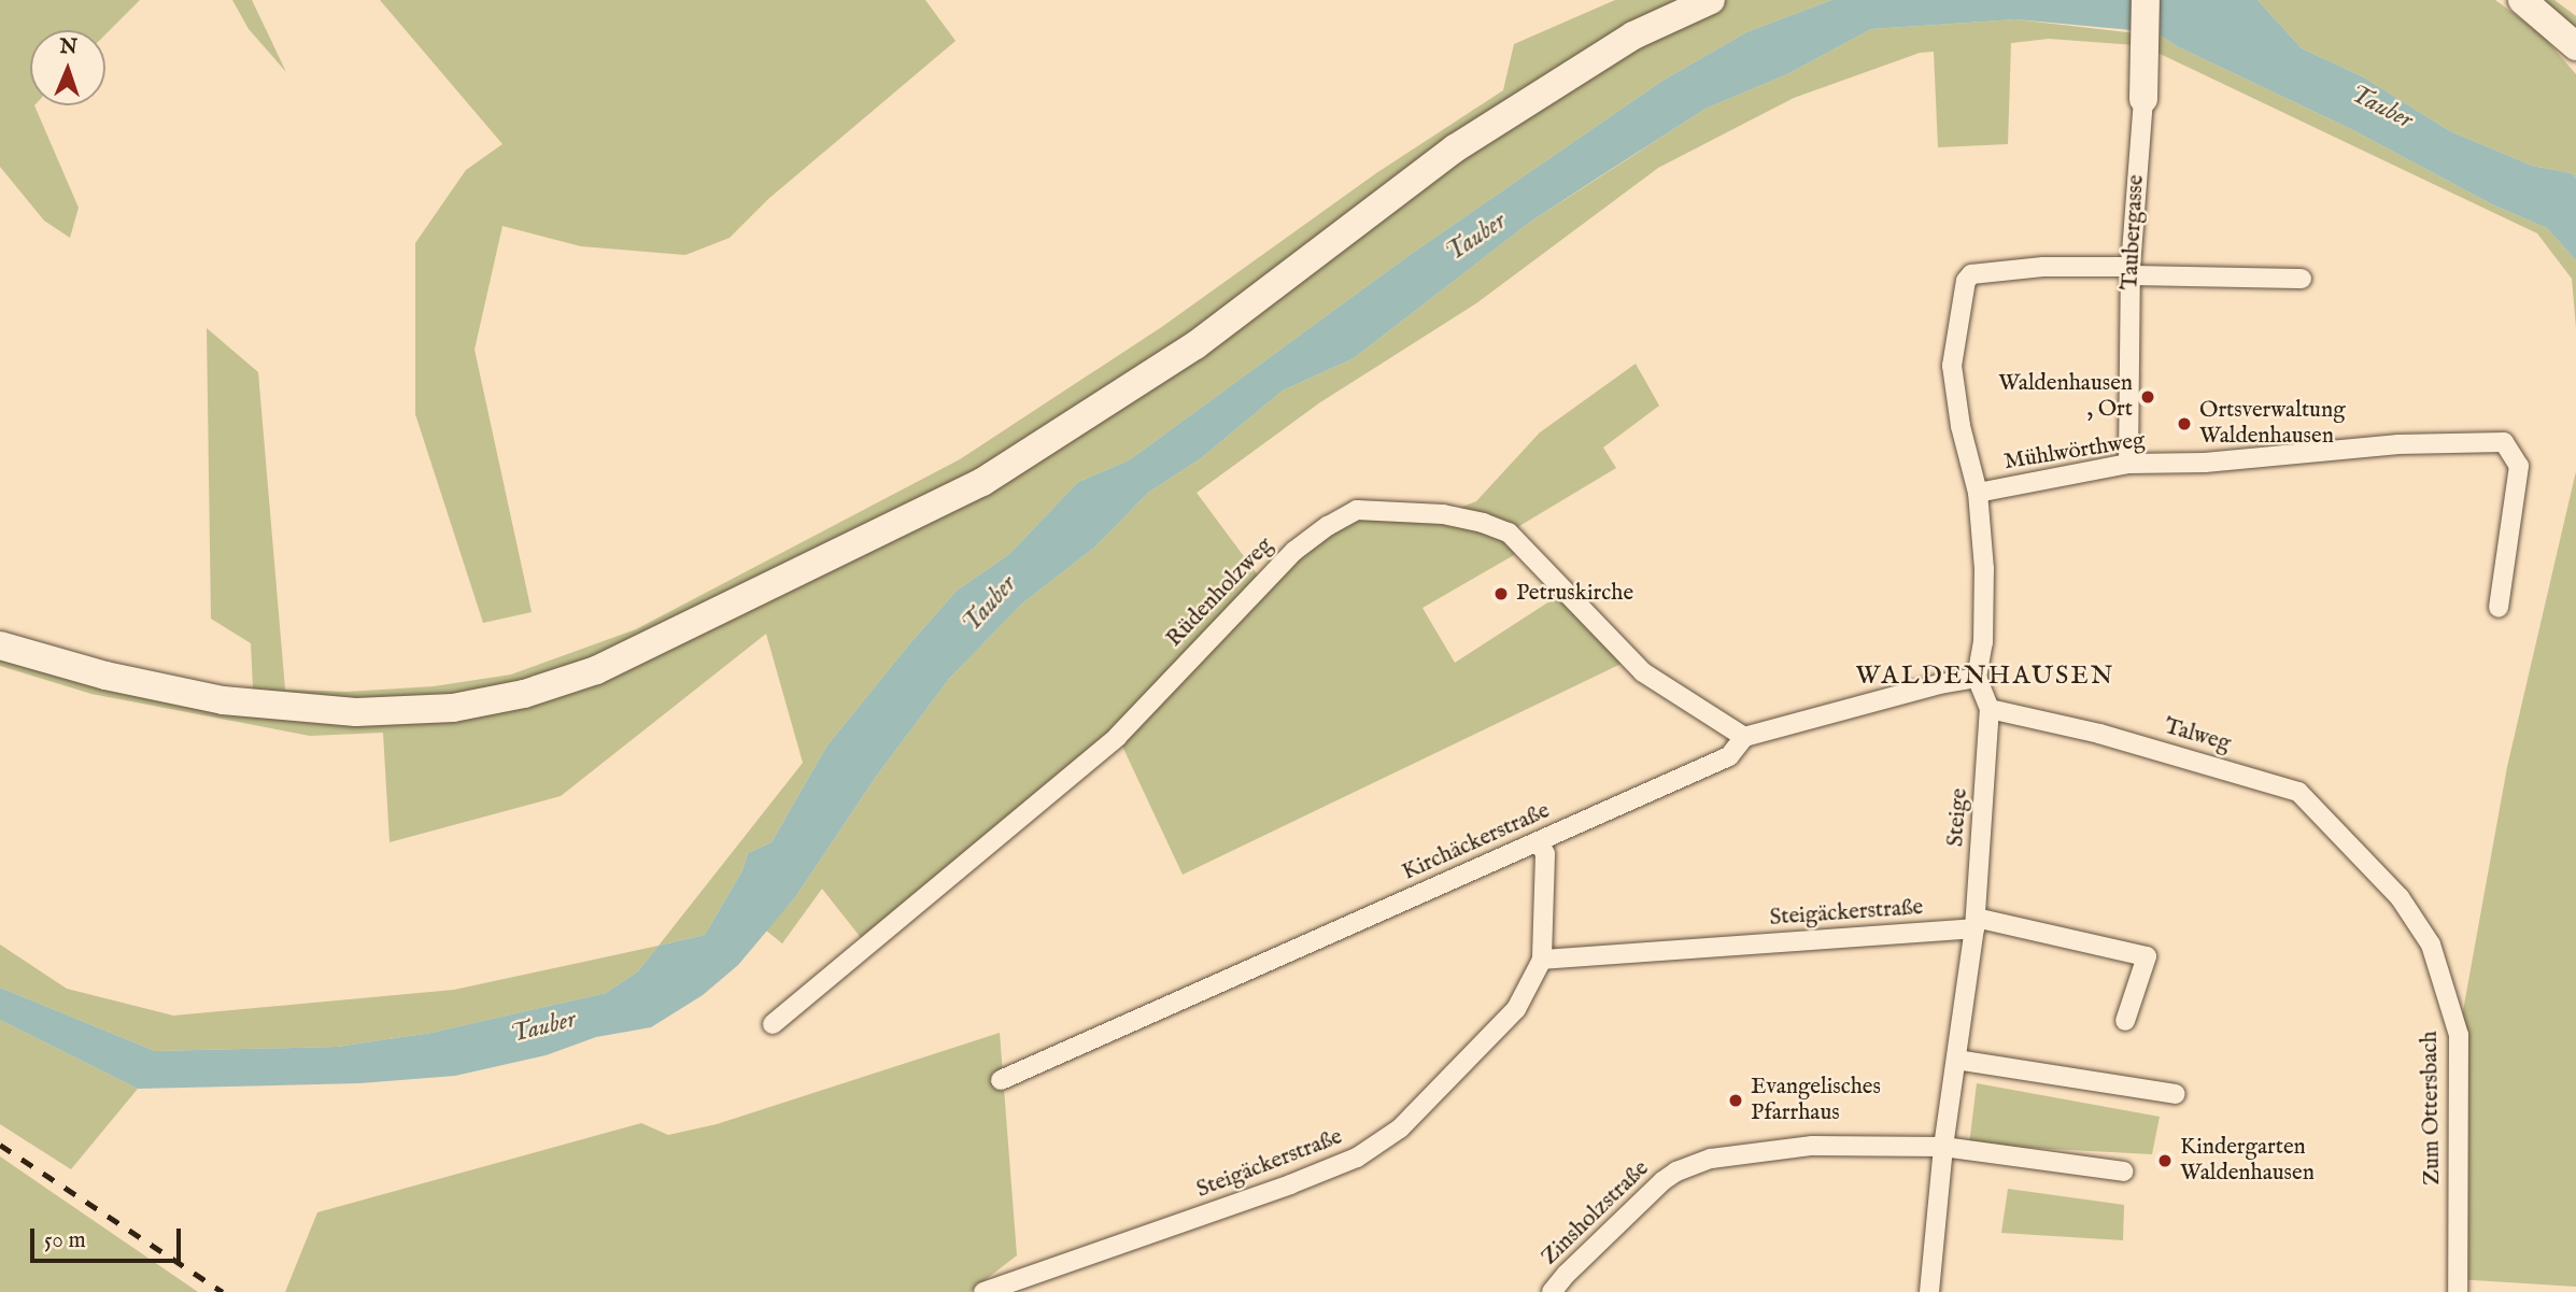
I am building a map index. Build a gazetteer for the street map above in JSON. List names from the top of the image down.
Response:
{
  "streets": {
    "main road": ["Taubergasse"],
    "street": [
      "Mühlwörthweg",
      "Rüdenholzweg",
      "Talweg",
      "Steige",
      "Kirchäckerstraße",
      "Steigäckerstraße",
      "Zum Ottersbach",
      "Zinsholzstraße"
    ]
  },
  "crossings": [
    ["Taubergasse", "Mühlwörthweg"],
    ["Rüdenholzweg", "Kirchäckerstraße"],
    ["Talweg", "Steige"],
    ["Talweg", "Zum Ottersbach"],
    ["Steige", "Kirchäckerstraße"],
    ["Steige", "Steigäckerstraße"],
    ["Steige", "Zinsholzstraße"],
    ["Kirchäckerstraße", "Steigäckerstraße"]
  ],
  "districts": ["WALDENHAUSEN"],
  "water": ["Tauber"],
  "places": [
    "Waldenhausen , Ort",
    "Ortsverwaltung Waldenhausen",
    "Petruskirche",
    "Evangelisches Pfarrhaus",
    "Kindergarten Waldenhausen"
  ],
  "scale_bar": "50 m",
  "north": "top"
}
